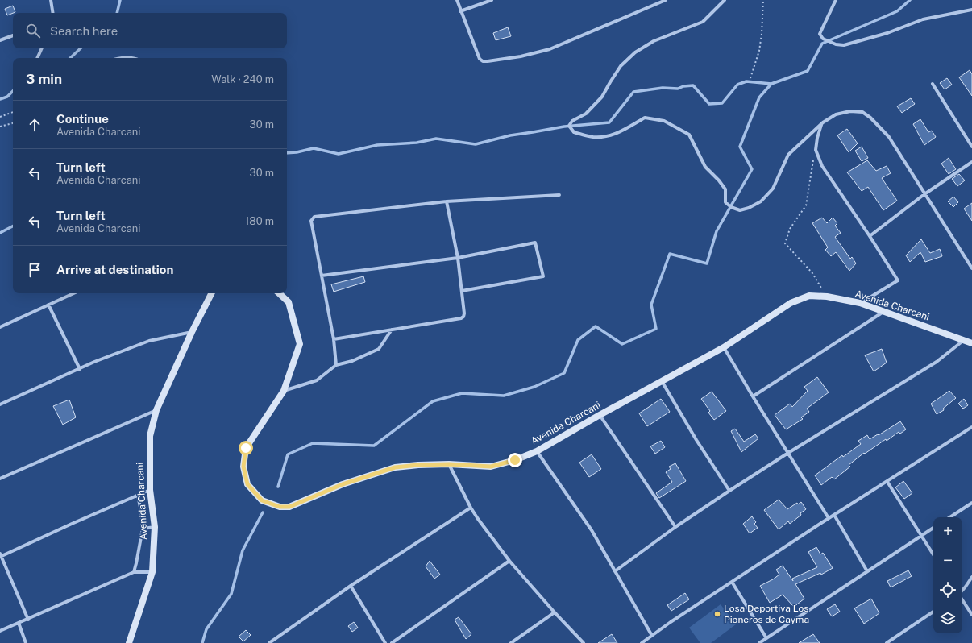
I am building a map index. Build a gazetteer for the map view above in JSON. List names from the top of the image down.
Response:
{
  "streets": {
    "main road": ["Avenida Charcani"]
  },
  "places": ["Losa Deportiva Los Pioneros de Cayma"],
  "page": {
    "search": "Search here",
    "heading": ["3 min", "Walk · 240 m"],
    "list": [
      ["Continue", "Avenida Charcani", "30 m"],
      ["Turn left", "Avenida Charcani", "30 m"],
      ["Turn left", "Avenida Charcani", "180 m"],
      "Arrive at destination"
    ],
    "map_buttons": ["+", "−"]
  }
}
